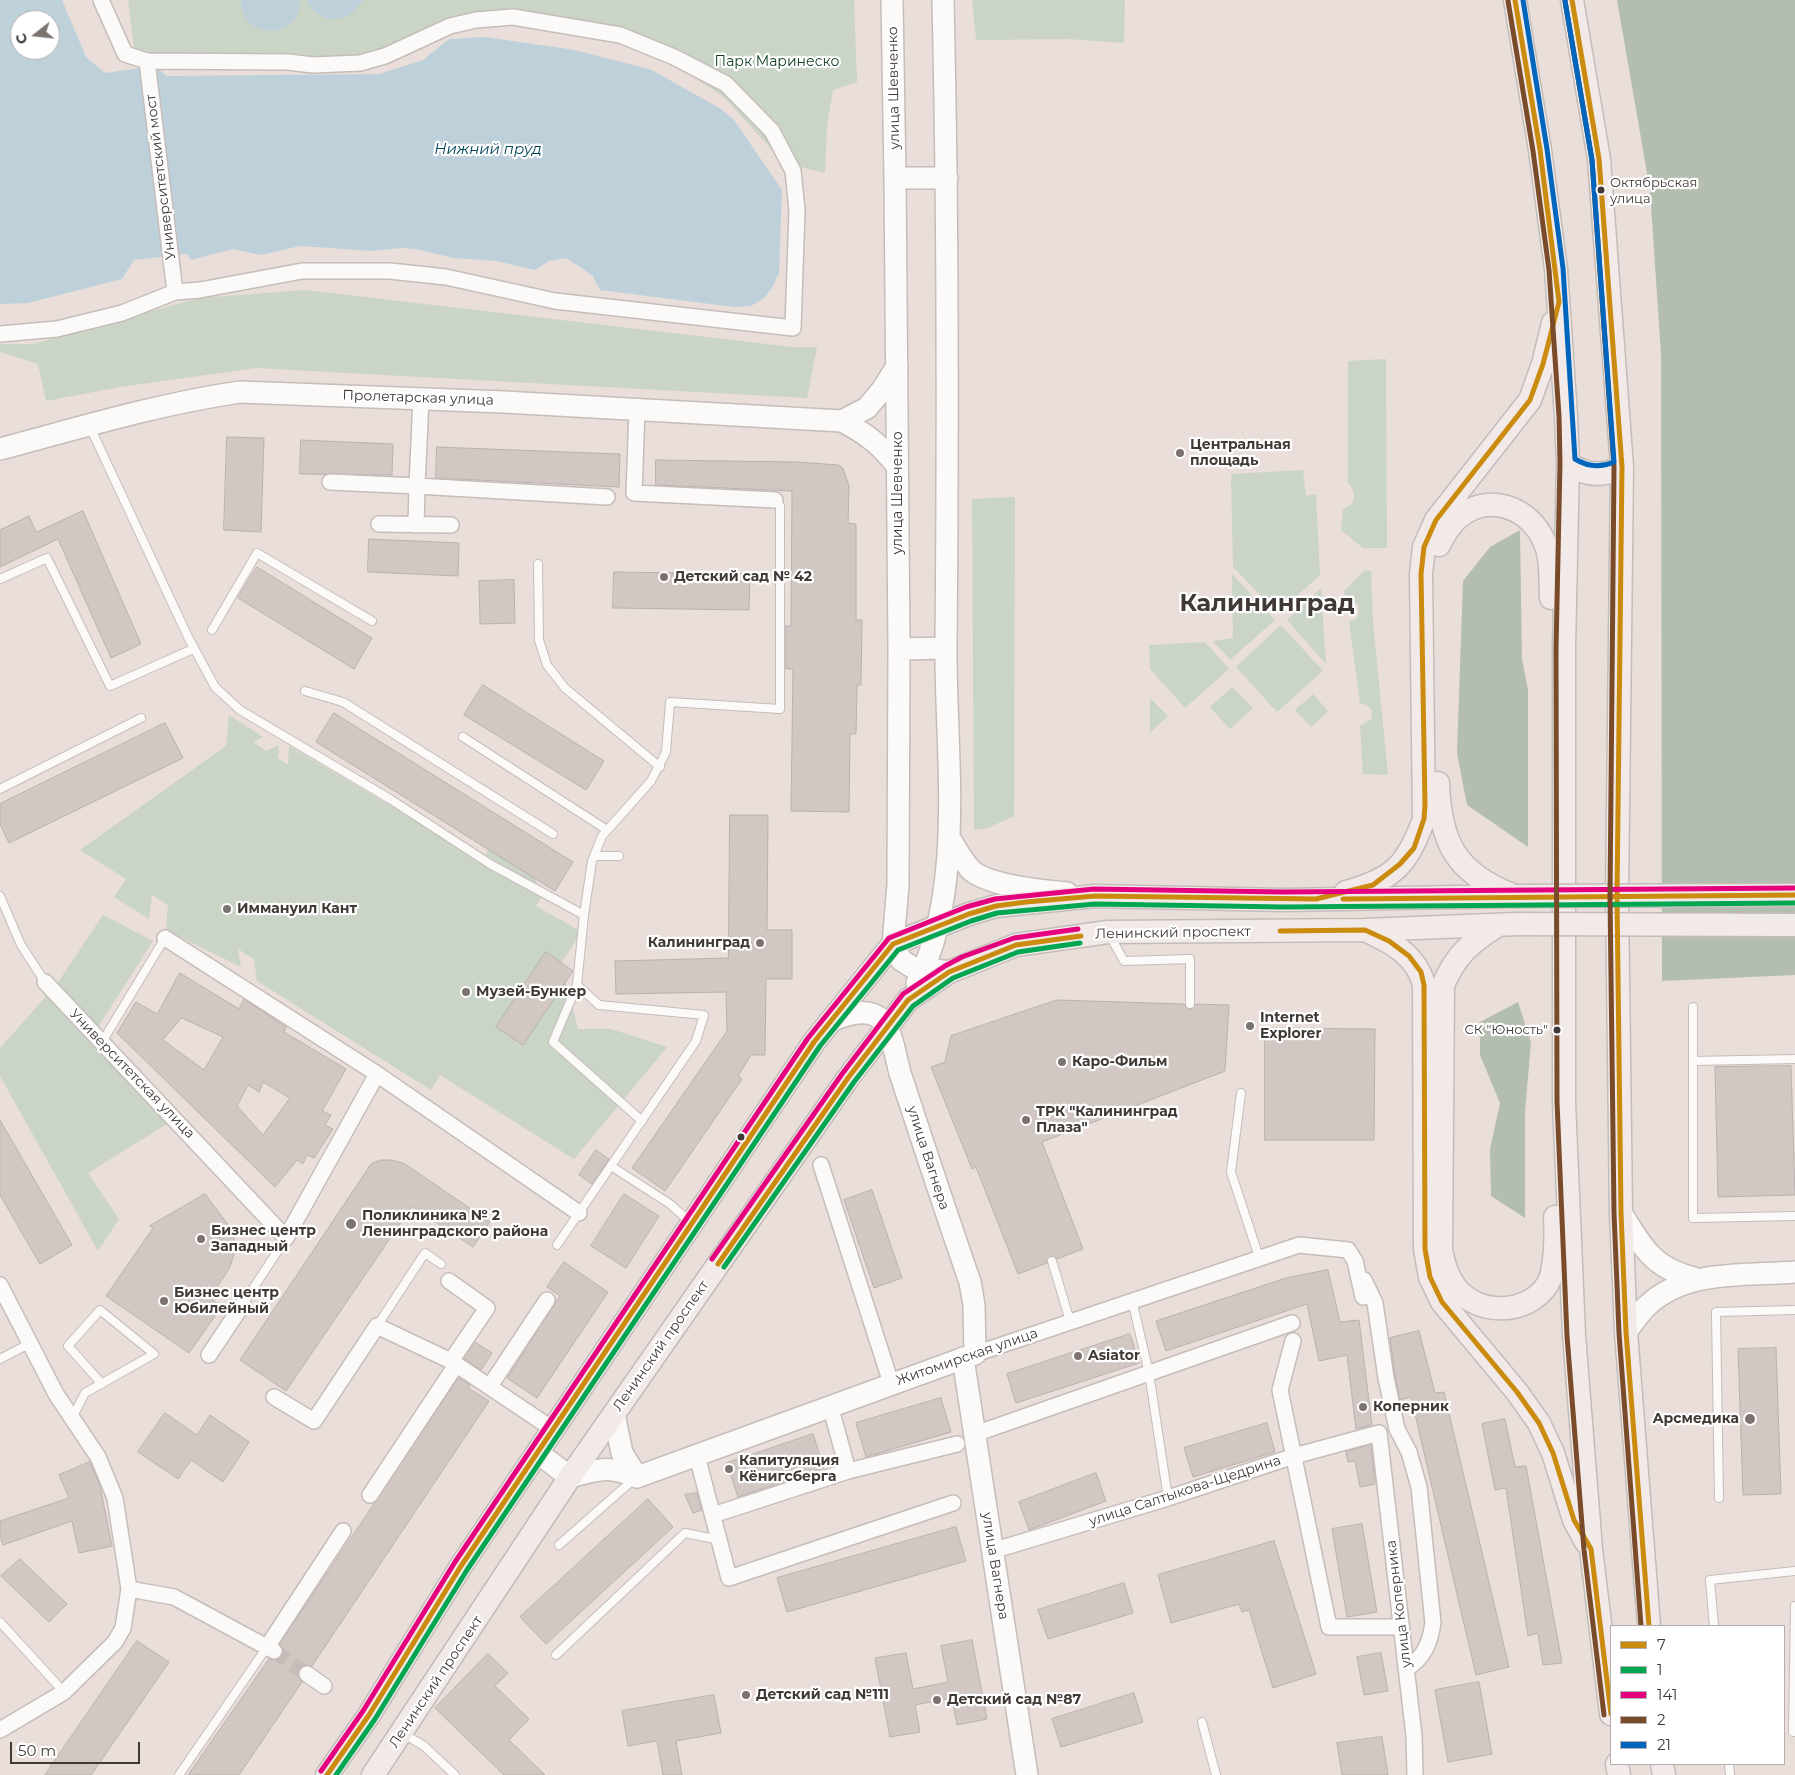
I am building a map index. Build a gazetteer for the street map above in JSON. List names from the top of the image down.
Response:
{
  "streets": {
    "main road": [
      "улица Шевченко",
      "Пролетарская улица",
      "Ленинский проспект",
      "улица Вагнера",
      "Житомирская улица"
    ],
    "street": [
      "Университетский мост",
      "Университетская улица",
      "улица Салтыкова-Щедрина",
      "улица Коперника"
    ]
  },
  "crossings": [
    ["улица Шевченко", "Пролетарская улица"],
    ["Ленинский проспект", "улица Вагнера"],
    ["улица Вагнера", "Житомирская улица"],
    ["улица Вагнера", "улица Салтыкова-Щедрина"],
    ["улица Салтыкова-Щедрина", "улица Коперника"]
  ],
  "districts": ["Калининград"],
  "water": ["Нижний пруд"],
  "parks": ["Парк Маринеско"],
  "places": [
    "Октябрьская улица",
    "Центральная площадь",
    "Детский сад № 42",
    "Иммануил Кант",
    "Калининград",
    "Музей-Бункер",
    "Internet Explorer",
    "СК \"Юность\"",
    "Каро-Фильм",
    "ТРК \"Калининград Плаза\"",
    "Поликлиника № 2 Ленинградского района",
    "Бизнес центр Западный",
    "Бизнес центр Юбилейный",
    "Asiator",
    "Коперник",
    "Арсмедика",
    "Капитуляция Кёнигсберга",
    "Детский сад №111",
    "Детский сад №87"
  ],
  "lines": [
    "transit line 7",
    "transit line 21",
    "transit line 2",
    "transit line 141",
    "transit line 1"
  ],
  "legend": [
    "7",
    "1",
    "141",
    "2",
    "21"
  ],
  "scale_bar": "50 m",
  "north": "left"
}
